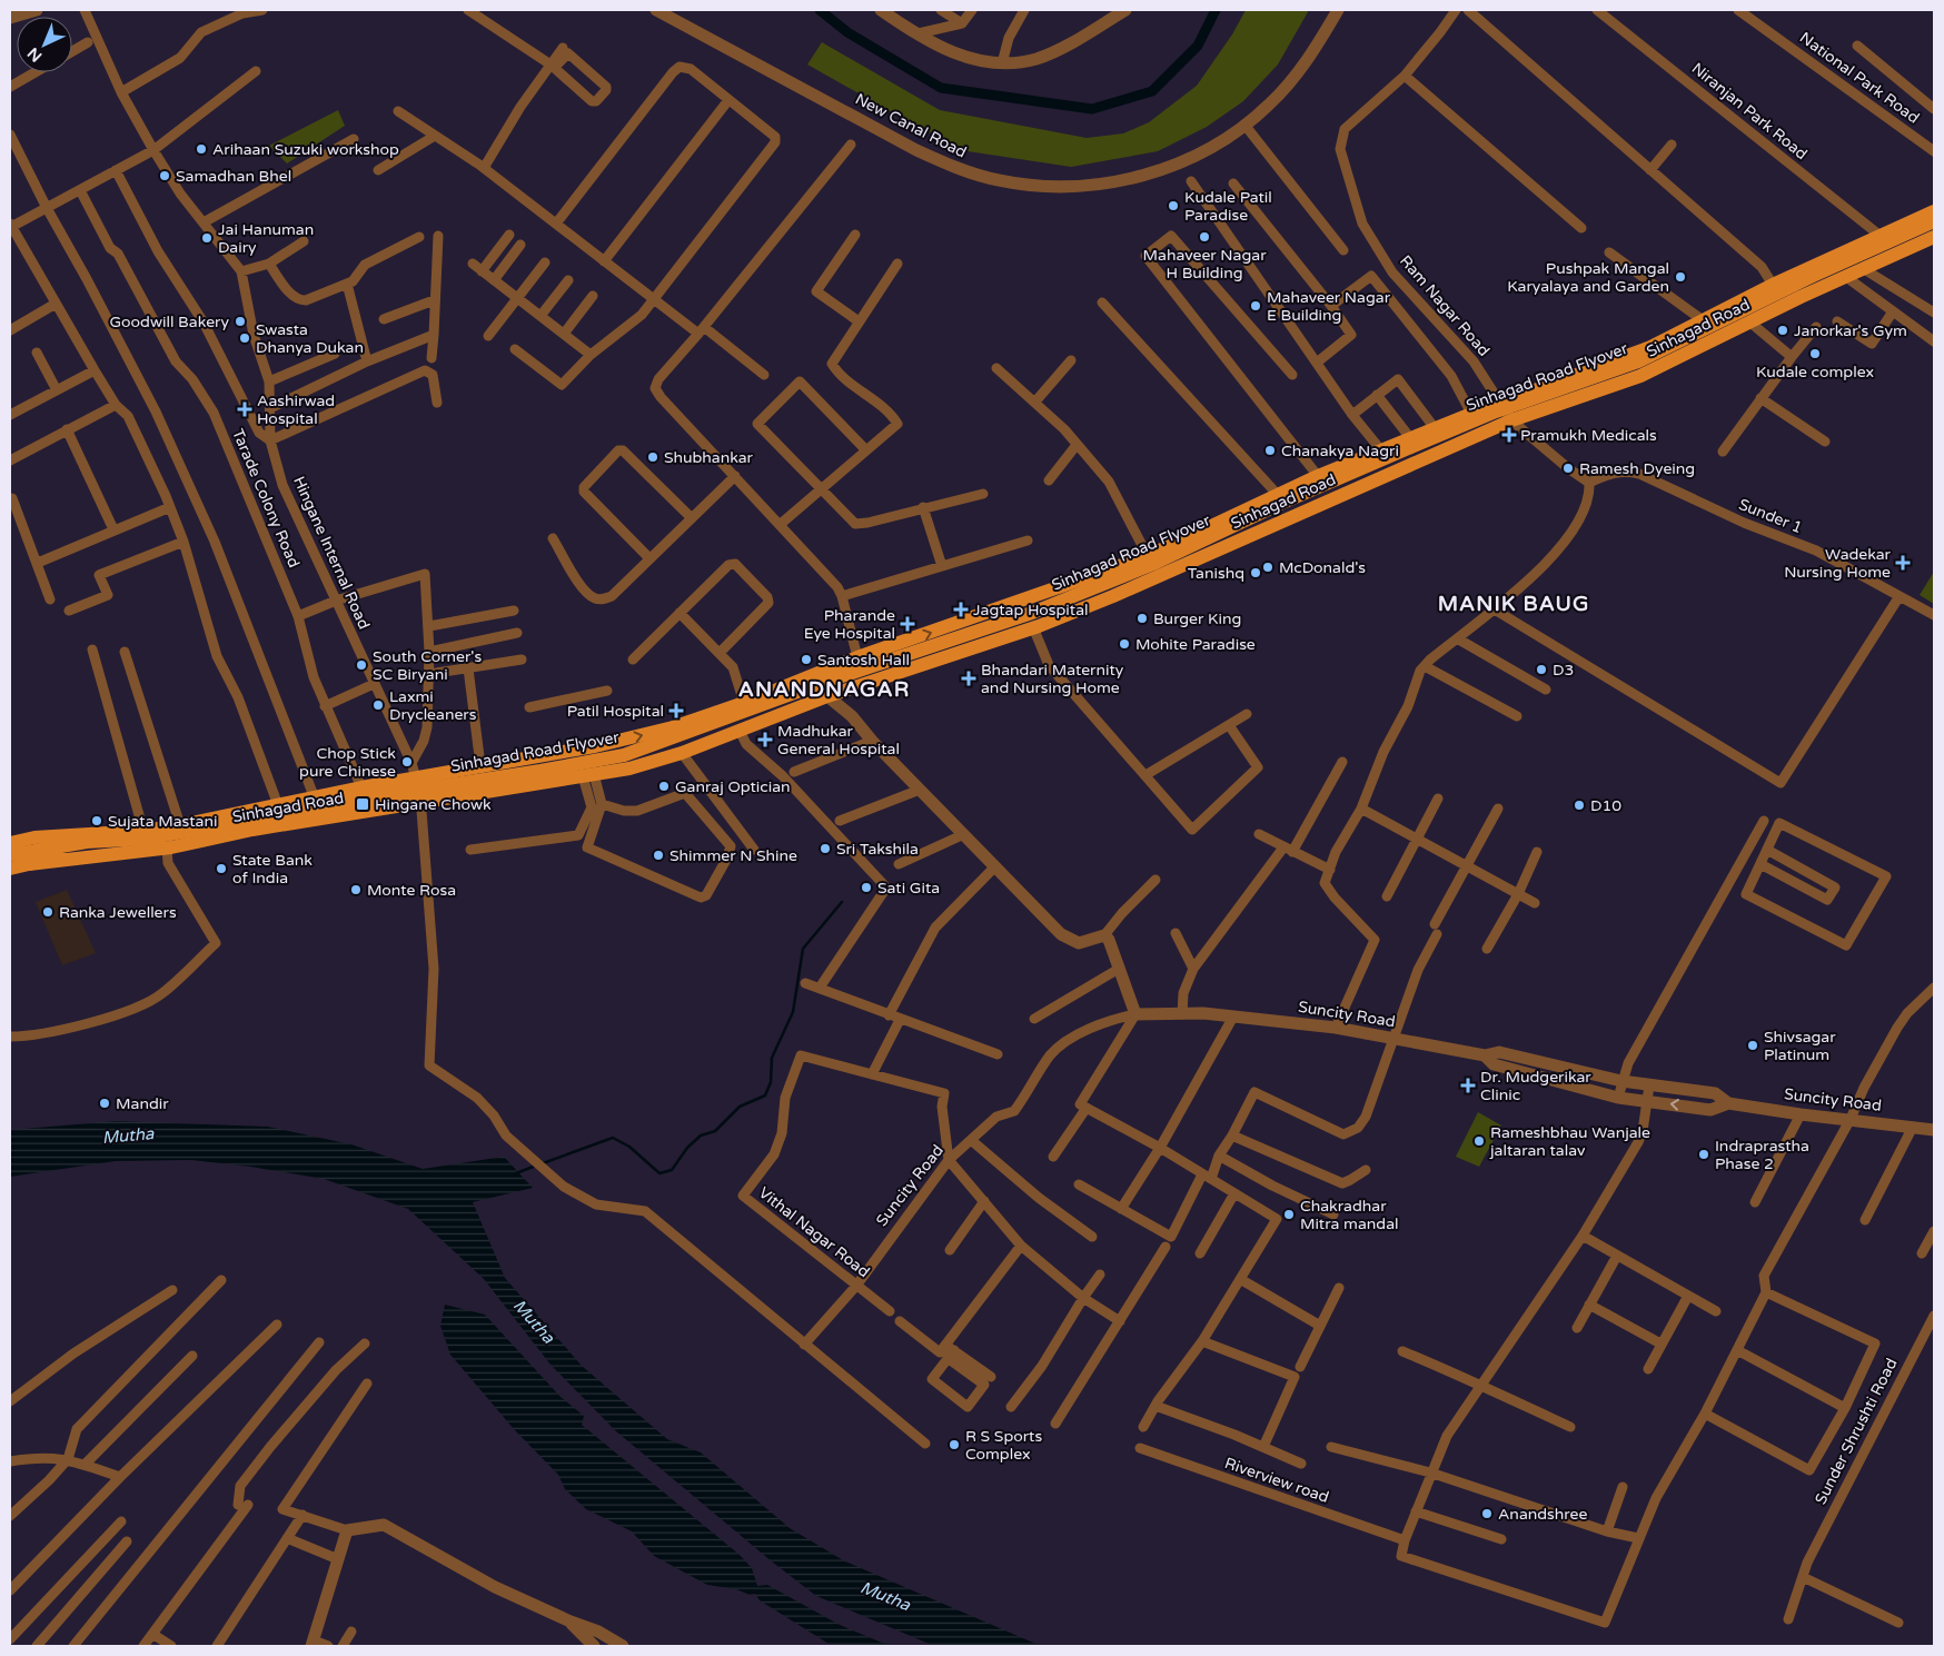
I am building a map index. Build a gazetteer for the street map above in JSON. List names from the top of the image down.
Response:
{
  "streets": {
    "main road": ["Sinhagad Road", "Sinhagad Road Flyover"],
    "street": [
      "National Park Road",
      "Niranjan Park Road",
      "New Canal Road",
      "Ram Nagar Road",
      "Tarade Colony Road",
      "Sunder 1",
      "Hingane Internal Road",
      "Suncity Road",
      "Vithal Nagar Road",
      "Sunder Shrushti Road",
      "Riverview road"
    ]
  },
  "crossings": [
    ["Niranjan Park Road", "Sinhagad Road"],
    ["Ram Nagar Road", "Sinhagad Road"],
    ["Sinhagad Road", "Sinhagad Road Flyover"],
    ["Sinhagad Road", "Tarade Colony Road"],
    ["Sinhagad Road", "Hingane Internal Road"],
    ["Hingane Internal Road", "Suncity Road"],
    ["Suncity Road", "Vithal Nagar Road"]
  ],
  "districts": ["MANIK BAUG", "ANANDNAGAR"],
  "water": ["Mutha"],
  "places": {
    "other": [
      "Arihaan Suzuki workshop",
      "Samadhan Bhel",
      "Kudale Patil Paradise",
      "Mahaveer Nagar H Building",
      "Jai Hanuman Dairy",
      "Pushpak Mangal Karyalaya and Garden",
      "Mahaveer Nagar E Building",
      "Goodwill Bakery",
      "Janorkar's Gym",
      "Swasta Dhanya Dukan",
      "Kudale complex",
      "Chanakya Nagri",
      "Shubhankar",
      "Ramesh Dyeing",
      "McDonald's",
      "Tanishq",
      "Burger King",
      "Mohite Paradise",
      "Santosh Hall",
      "South Corner's SC Biryani",
      "D3",
      "Laxmi Drycleaners",
      "Chop Stick pure Chinese",
      "Ganraj Optician",
      "D10",
      "Sujata Mastani",
      "Sri Takshila",
      "Shimmer N Shine",
      "State Bank of India",
      "Sati Gita",
      "Monte Rosa",
      "Ranka Jewellers",
      "Shivsagar Platinum",
      "Mandir",
      "Rameshbhau Wanjale jaltaran talav",
      "Indraprastha Phase 2",
      "Chakradhar Mitra mandal",
      "R S Sports Complex",
      "Anandshree"
    ],
    "health": [
      "Aashirwad Hospital",
      "Pramukh Medicals",
      "Wadekar Nursing Home",
      "Jagtap Hospital",
      "Pharande Eye Hospital",
      "Bhandari Maternity and Nursing Home",
      "Patil Hospital",
      "Madhukar General Hospital",
      "Dr. Mudgerikar Clinic"
    ],
    "transit": ["Hingane Chowk"]
  },
  "north": "bottom left"
}
